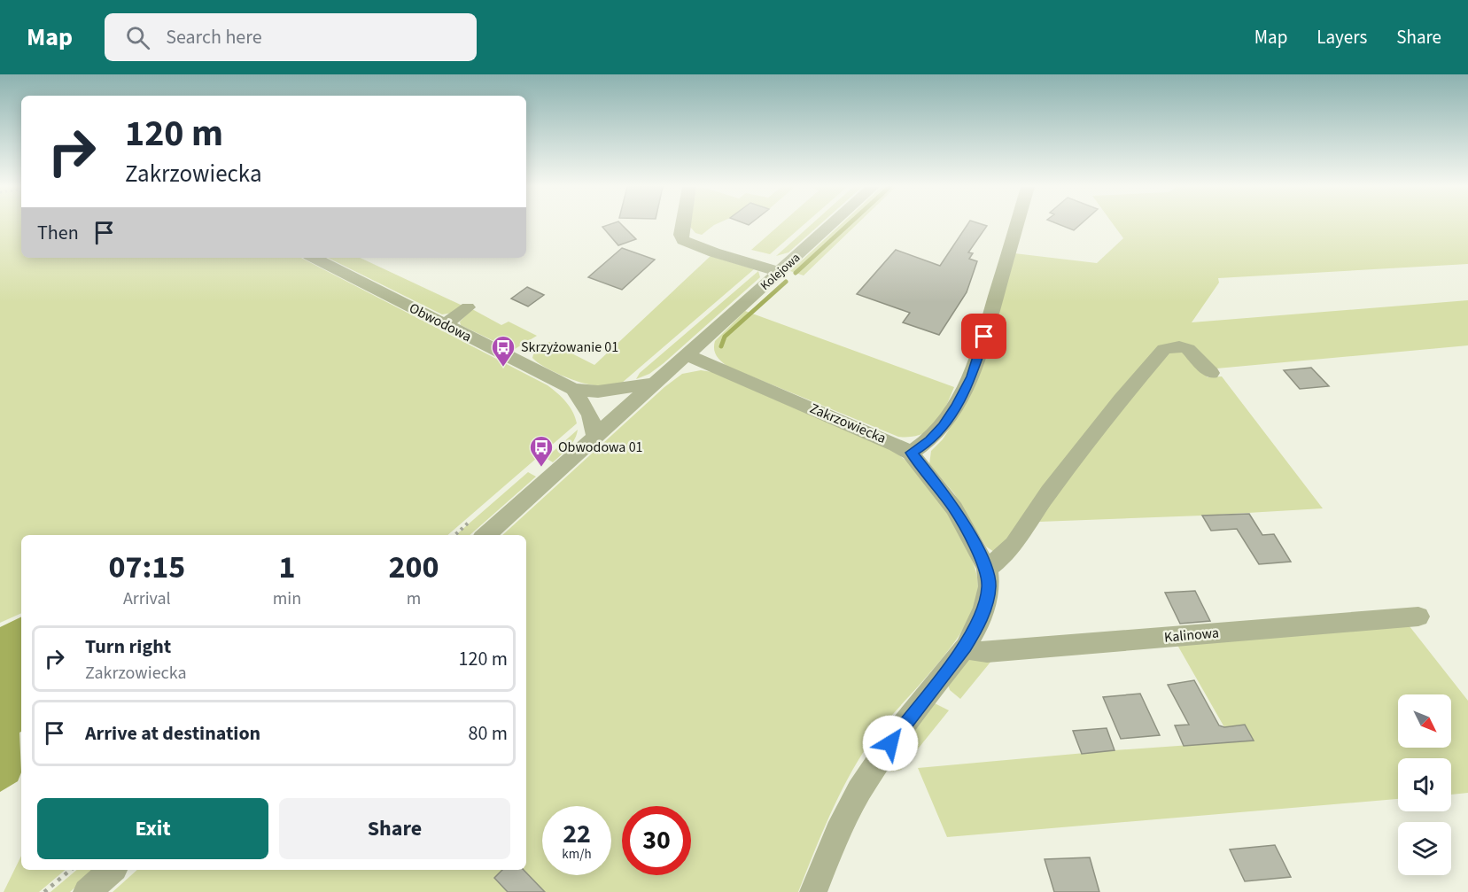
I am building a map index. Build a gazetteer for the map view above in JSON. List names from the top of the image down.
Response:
{
  "streets": {
    "street": [
      "Kolejowa",
      "Obwodowa",
      "Zakrzowiecka",
      "Kalinowa"
    ]
  },
  "crossings": [
    ["Kolejowa", "Obwodowa"],
    ["Kolejowa", "Zakrzowiecka"]
  ],
  "places": {
    "bus stop": ["Skrzyżowanie 01", "Obwodowa 01"]
  },
  "north": "bottom right",
  "page": {
    "header": "Map",
    "search": "Search here",
    "nav": ["Map", "Layers", "Share"],
    "turn": ["120 m", "Zakrzowiecka"],
    "then": "Then",
    "eta": [
      "07:15",
      "Arrival",
      "1",
      "min",
      "200",
      "m"
    ],
    "list": [
      {
        "name": "Turn right",
        "note": "Zakrzowiecka",
        "value": "120 m"
      },
      {
        "name": "Arrive at destination",
        "value": "80 m"
      }
    ],
    "buttons": ["Exit", "Share"],
    "speed": "22 km/h",
    "limit": "30"
  }
}
